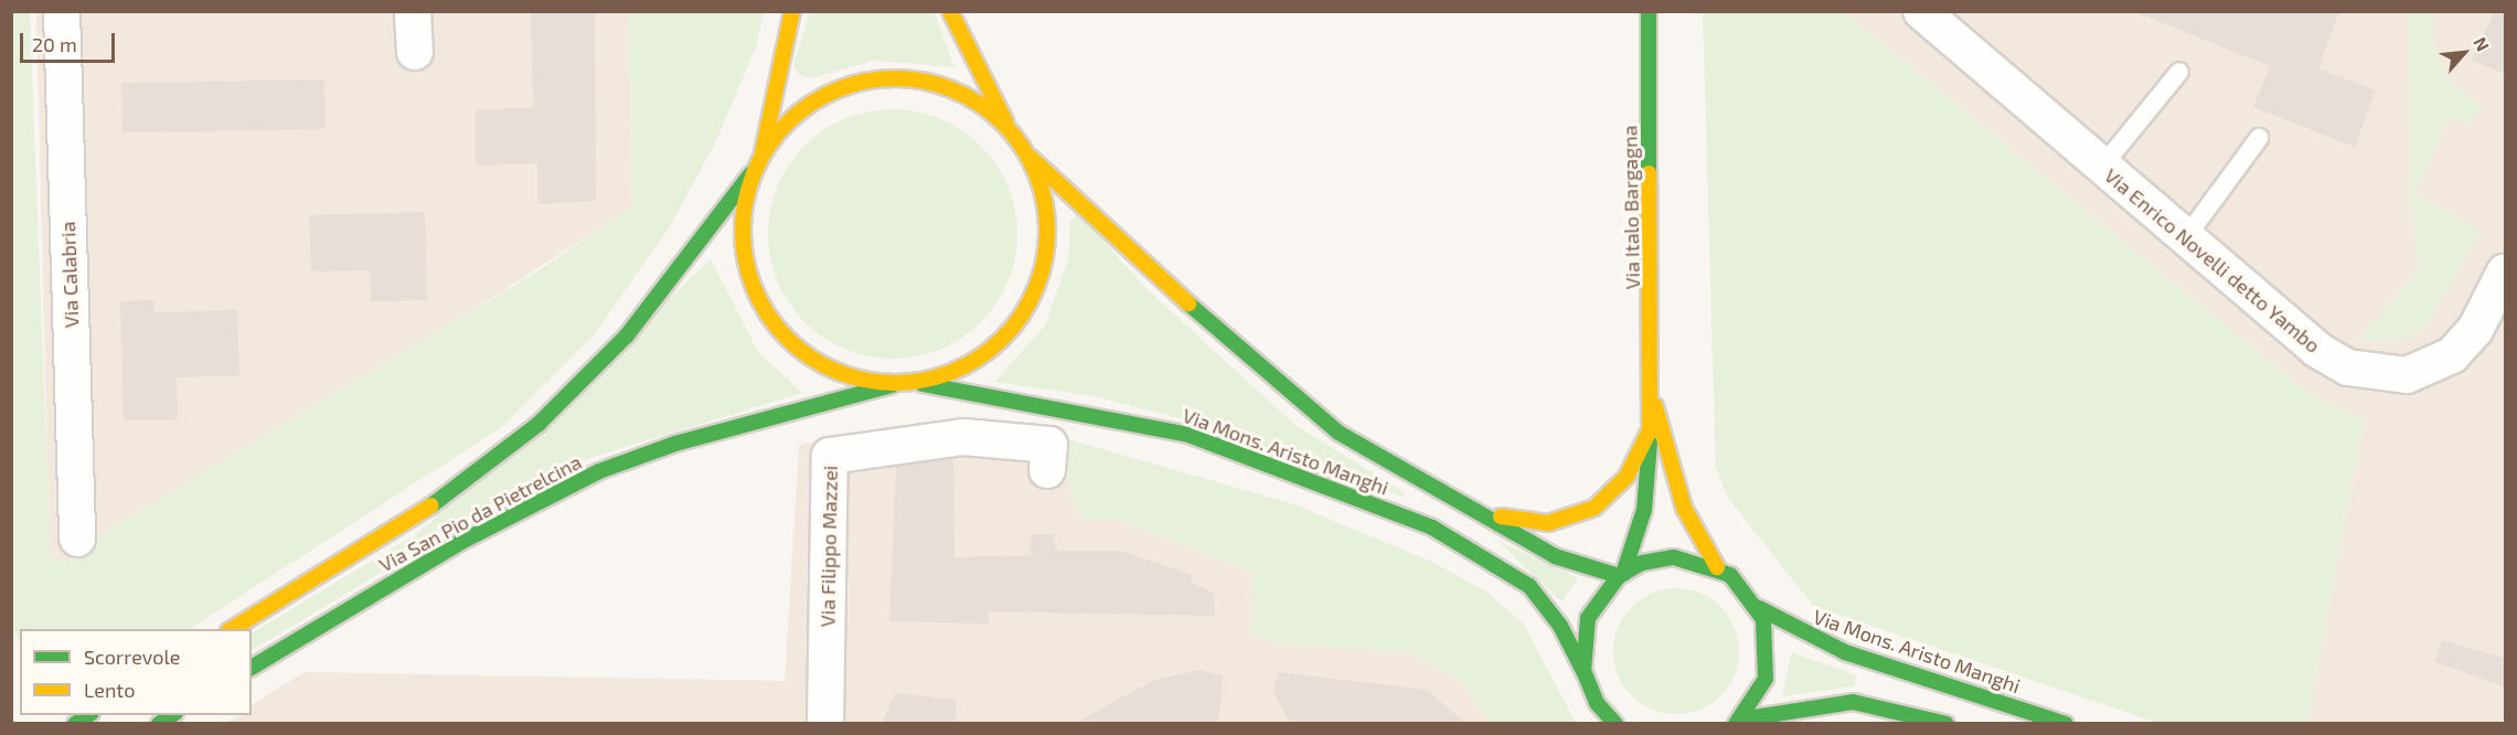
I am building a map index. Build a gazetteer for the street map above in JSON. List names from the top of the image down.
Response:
{
  "streets": {
    "main road": ["Via Italo Bargagna", "Via Mons. Aristo Manghi", "Via San Pio da Pietrelcina"],
    "street": ["Via Enrico Novelli detto Yambo", "Via Calabria", "Via Filippo Mazzei"]
  },
  "crossings": [
    ["Via Italo Bargagna", "Via Mons. Aristo Manghi"],
    ["Via Mons. Aristo Manghi", "Via San Pio da Pietrelcina"]
  ],
  "legend": ["Scorrevole", "Lento"],
  "scale_bar": "20 m",
  "north": "top right"
}
